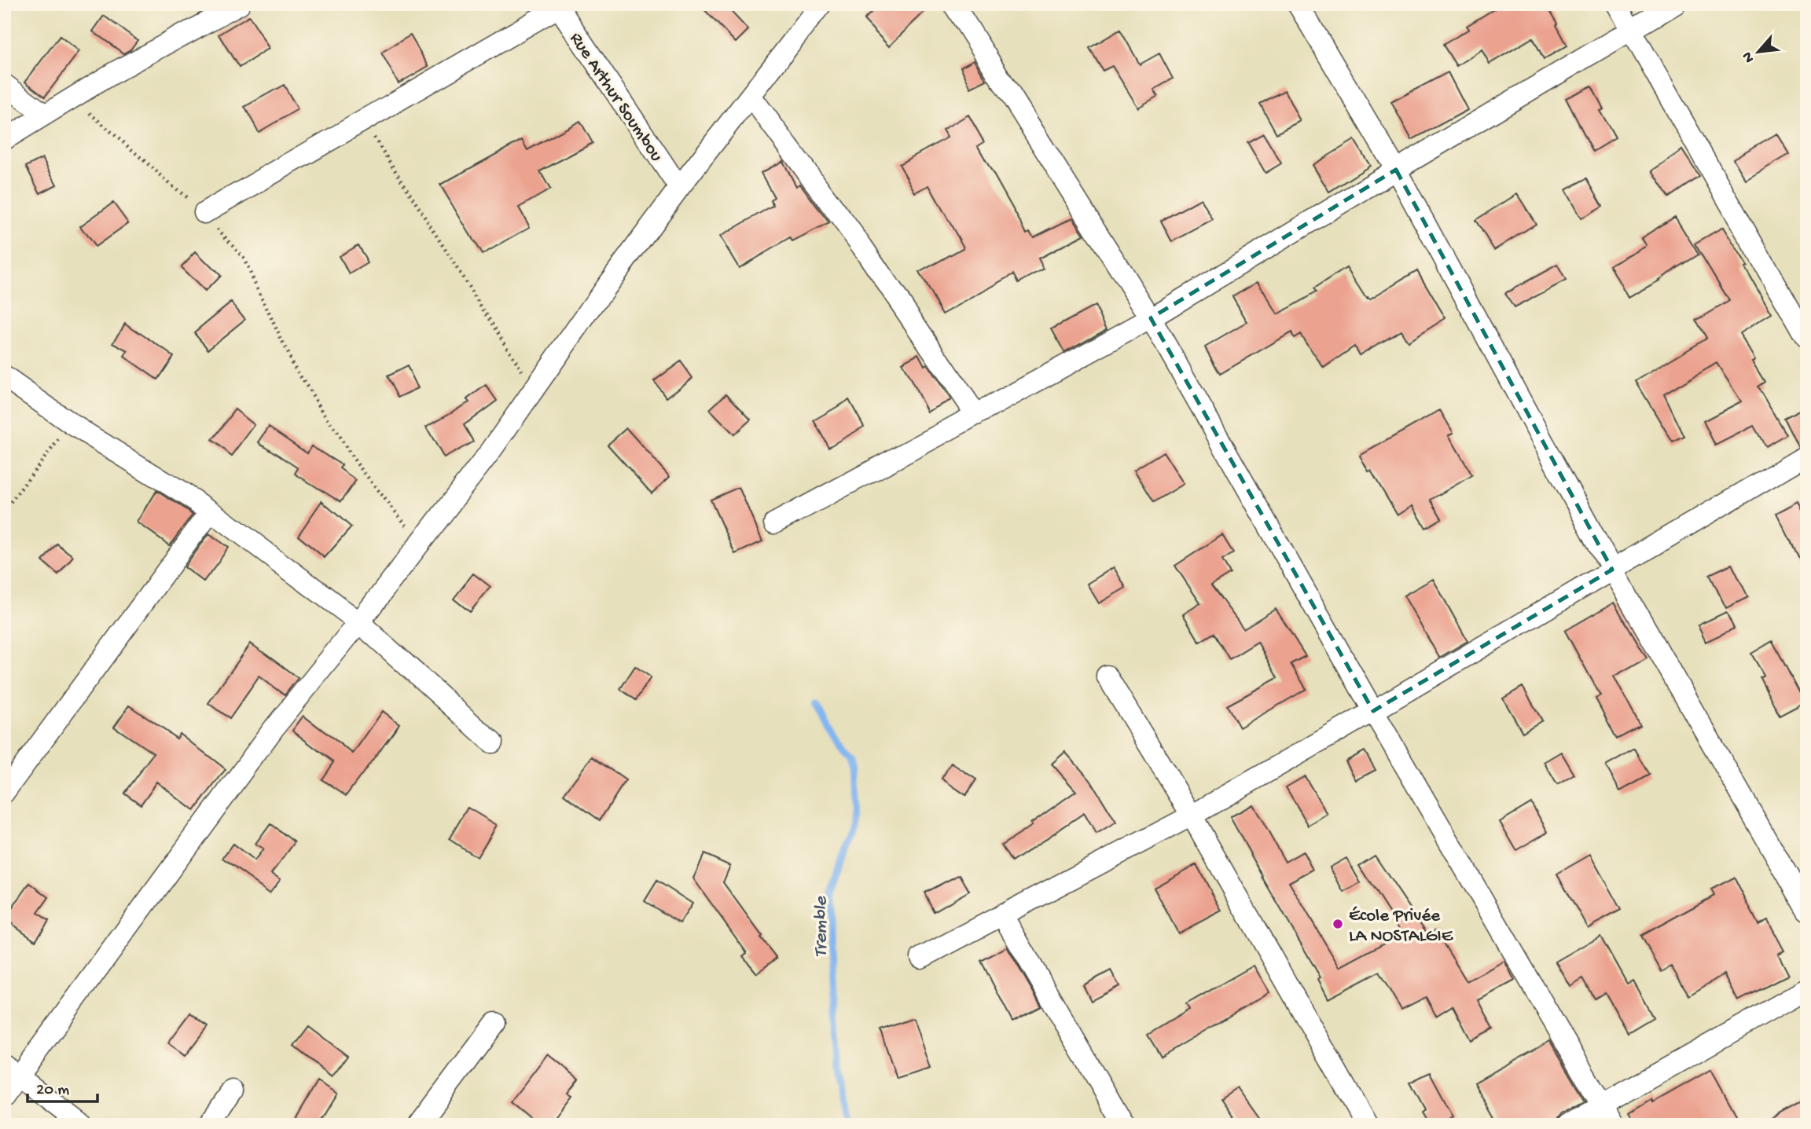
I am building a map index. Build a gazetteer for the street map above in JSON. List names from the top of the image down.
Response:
{
  "streets": {
    "street": ["Rue Arthur Soumbou"]
  },
  "water": ["Tremble"],
  "places": ["École Privée LA NOSTALGIE"],
  "scale_bar": "20 m",
  "north": "bottom left"
}
